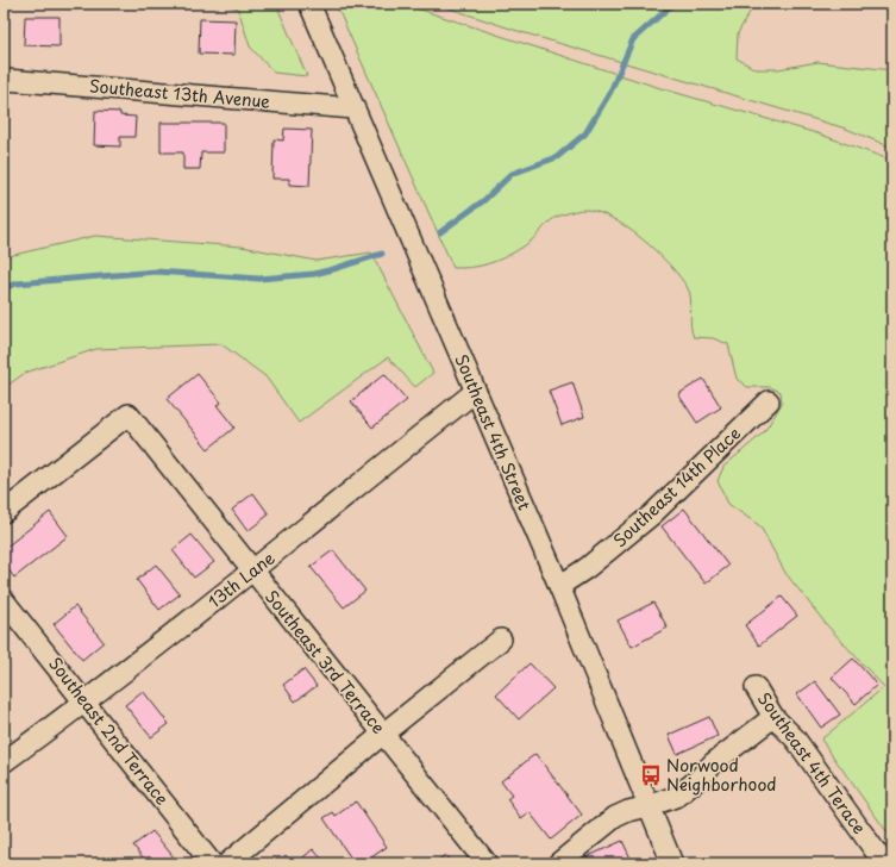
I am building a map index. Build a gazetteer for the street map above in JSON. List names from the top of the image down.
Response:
{
  "streets": {
    "street": [
      "Southeast 13th Avenue",
      "Southeast 4th Street",
      "Southeast 14th Place",
      "13th Lane",
      "Southeast 3rd Terrace",
      "Southeast 2nd Terrace",
      "Southeast 4th Terace"
    ]
  },
  "crossings": [
    ["Southeast 13th Avenue", "Southeast 4th Street"],
    ["Southeast 4th Street", "Southeast 14th Place"],
    ["Southeast 4th Street", "13th Lane"],
    ["13th Lane", "Southeast 3rd Terrace"],
    ["13th Lane", "Southeast 2nd Terrace"]
  ],
  "places": {
    "bus stop": ["Norwood Neighborhood"]
  }
}
